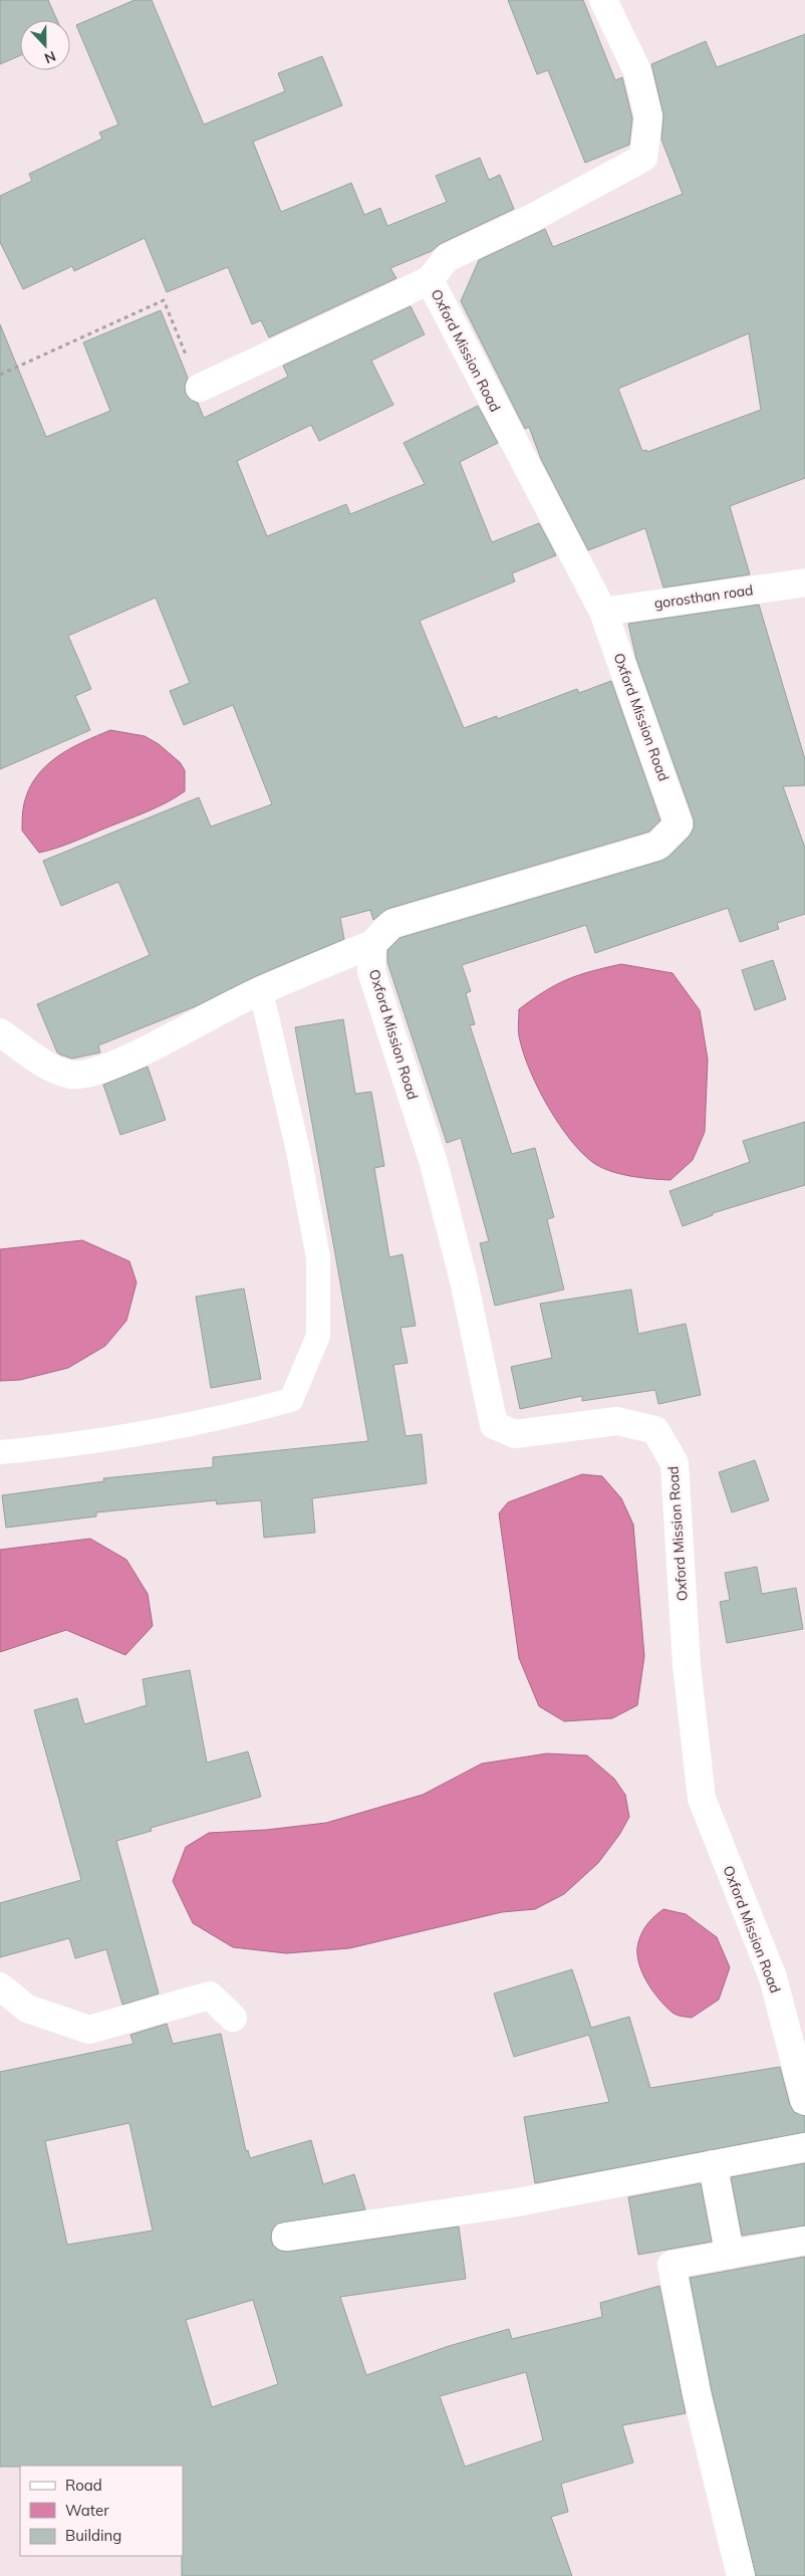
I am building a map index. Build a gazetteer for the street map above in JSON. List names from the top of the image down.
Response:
{
  "streets": {
    "street": ["Oxford Mission Road", "gorosthan road"]
  },
  "crossings": [
    ["Oxford Mission Road", "gorosthan road"]
  ],
  "legend": ["Road", "Water", "Building"],
  "north": "bottom"
}
